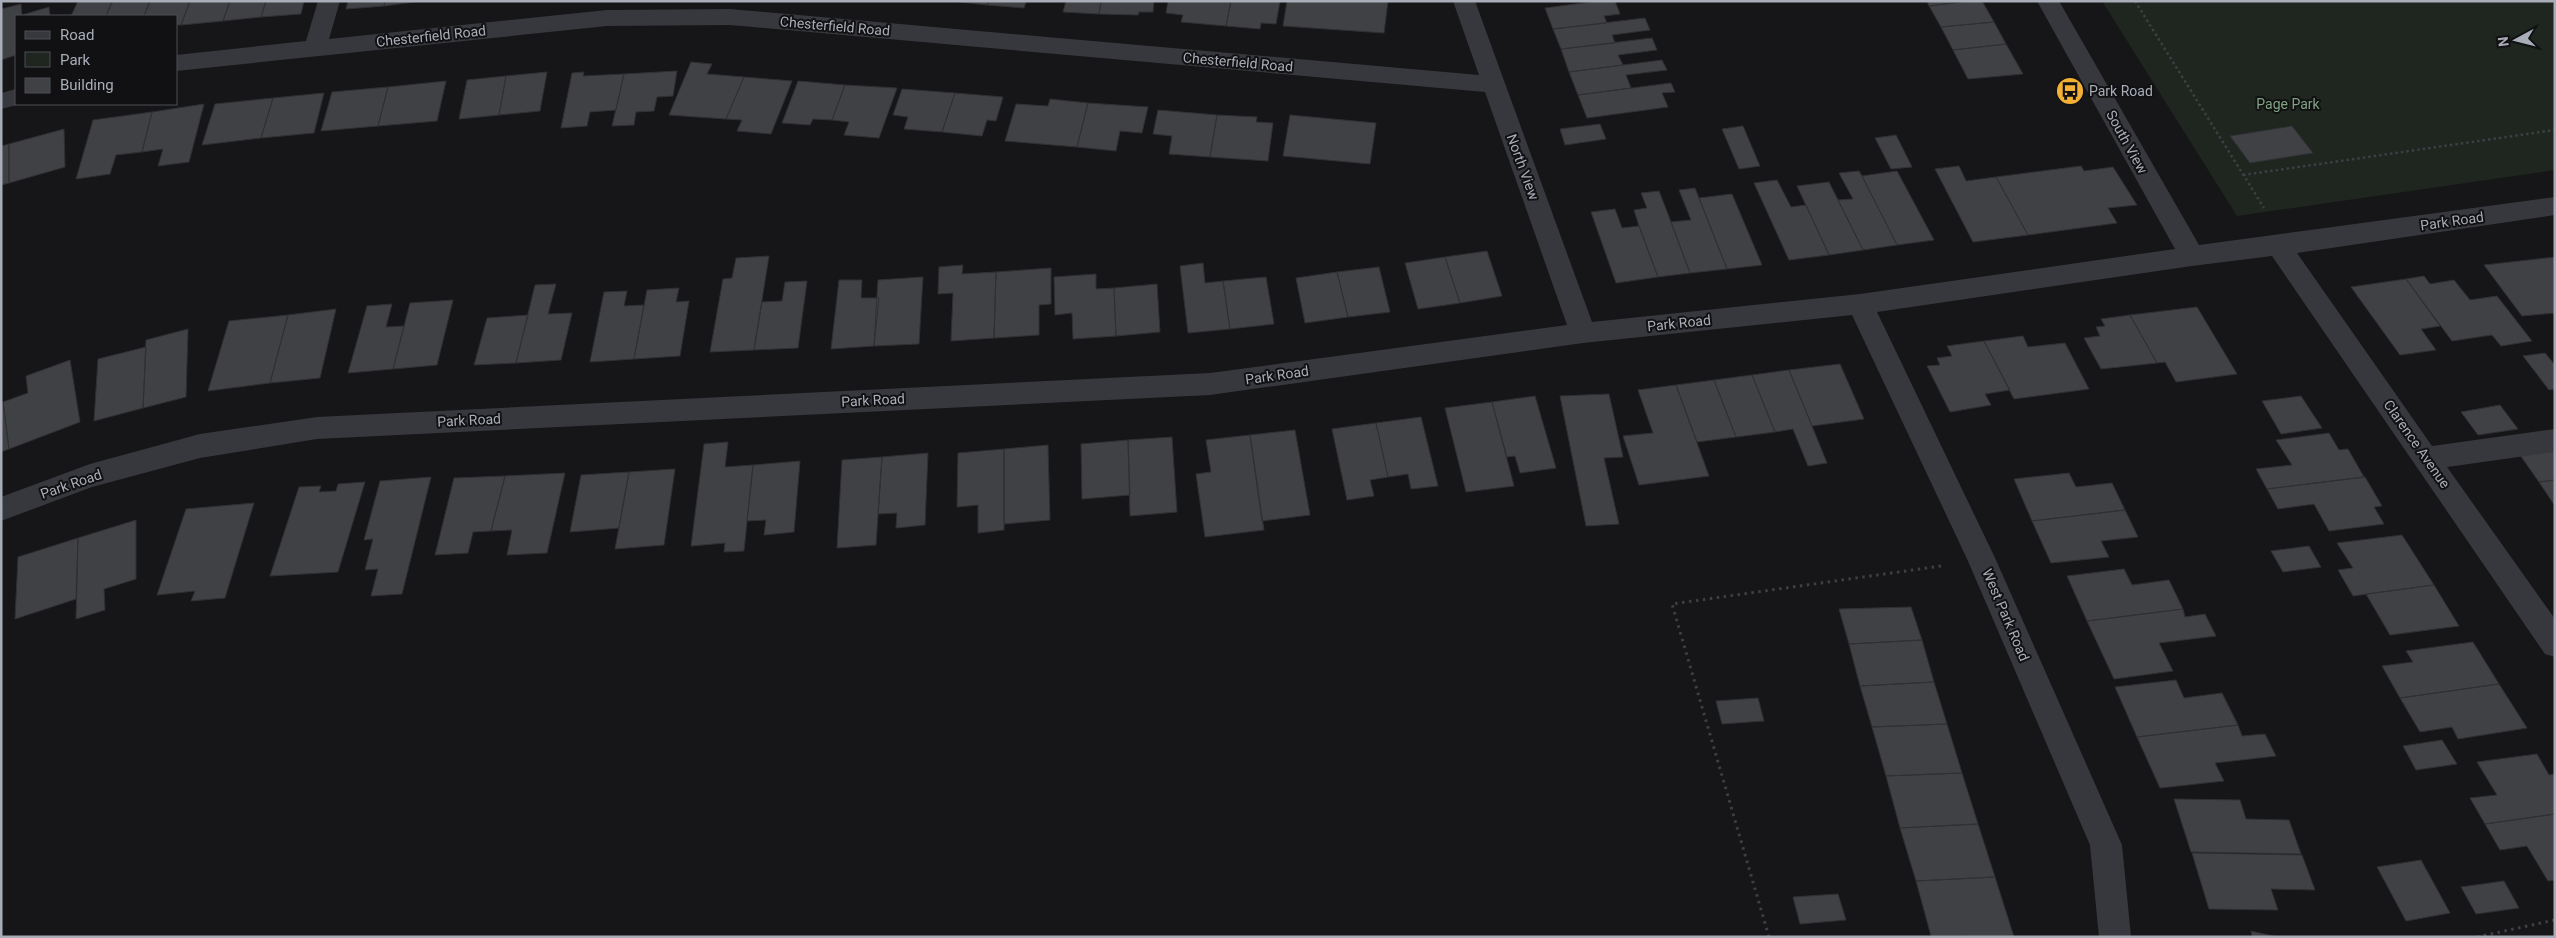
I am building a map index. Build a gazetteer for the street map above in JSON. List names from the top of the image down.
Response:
{
  "streets": {
    "street": [
      "Chesterfield Road",
      "South View",
      "North View",
      "Park Road",
      "Clarence Avenue",
      "West Park Road"
    ]
  },
  "crossings": [
    ["Chesterfield Road", "North View"],
    ["South View", "Park Road"],
    ["North View", "Park Road"],
    ["Park Road", "Clarence Avenue"],
    ["Park Road", "West Park Road"]
  ],
  "parks": ["Page Park"],
  "places": {
    "bus stop": ["Park Road"]
  },
  "legend": ["Road", "Park", "Building"],
  "north": "left"
}
